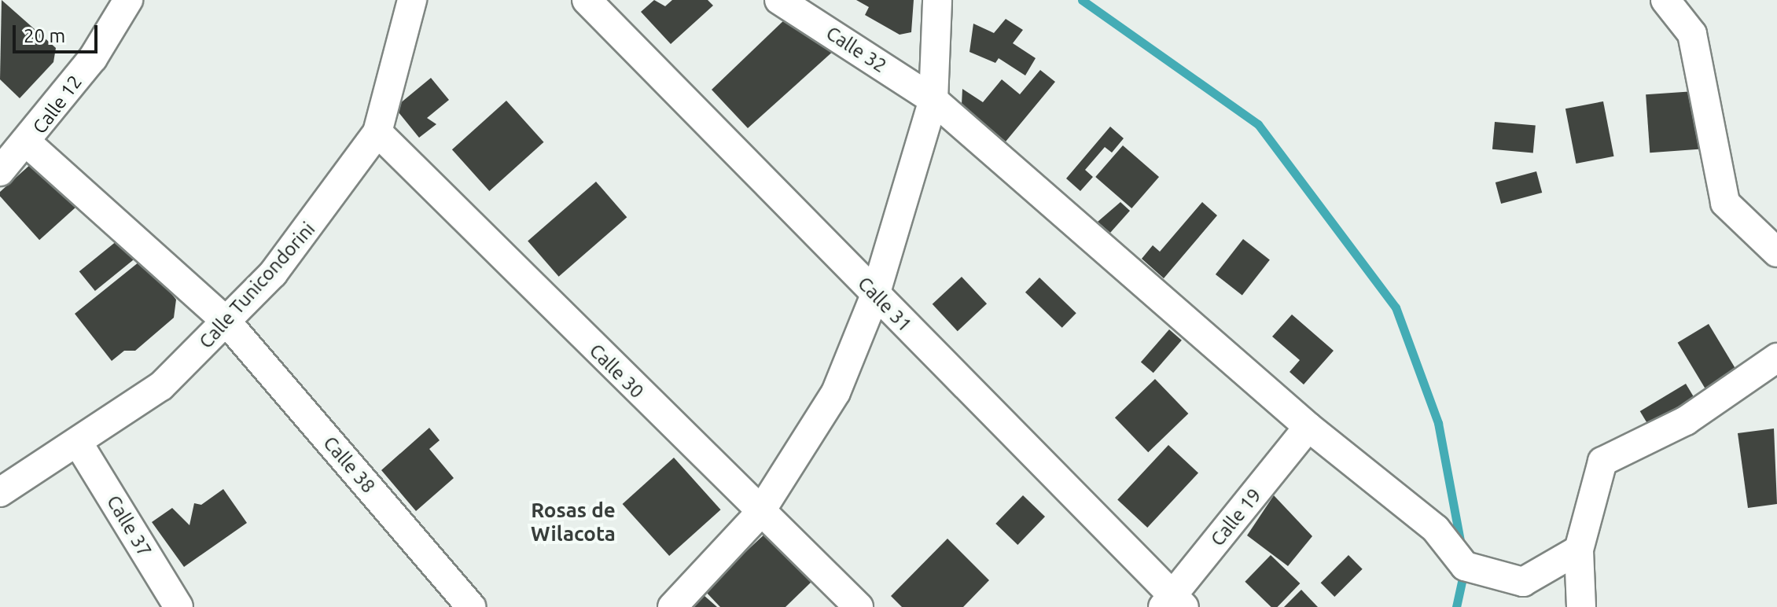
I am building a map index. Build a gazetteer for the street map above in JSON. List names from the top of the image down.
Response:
{
  "streets": {
    "street": [
      "Calle 32",
      "Calle 12",
      "Calle Tunicondorini",
      "Calle 31",
      "Calle 30",
      "Calle 38",
      "Calle 19",
      "Calle 37"
    ]
  },
  "crossings": [
    ["Calle 32", "Calle 19"],
    ["Calle 12", "Calle 38"],
    ["Calle Tunicondorini", "Calle 30"],
    ["Calle Tunicondorini", "Calle 38"],
    ["Calle Tunicondorini", "Calle 37"],
    ["Calle 31", "Calle 19"]
  ],
  "districts": ["Rosas de Wilacota"],
  "scale_bar": "20 m"
}
